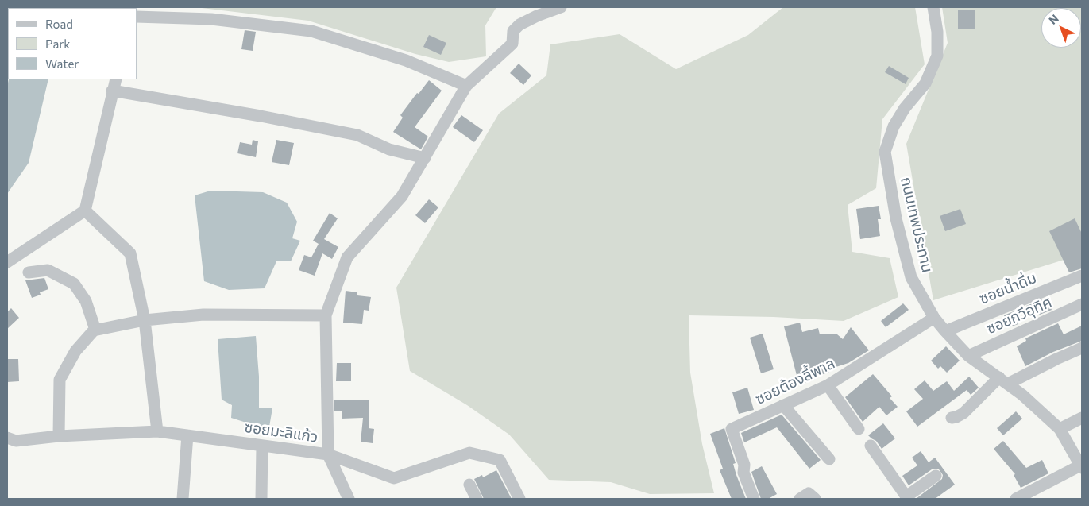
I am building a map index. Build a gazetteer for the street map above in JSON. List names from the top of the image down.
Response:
{
  "streets": {
    "street": [
      "ถนนเทพประทาน",
      "ซอยน้ำดื่ม",
      "ซอยกวีอุทิศ",
      "ซอยต้องลี้พาล",
      "ซอยมะลิแก้ว"
    ]
  },
  "crossings": [
    ["ถนนเทพประทาน", "ซอยน้ำดื่ม"],
    ["ถนนเทพประทาน", "ซอยกวีอุทิศ"],
    ["ถนนเทพประทาน", "ซอยต้องลี้พาล"]
  ],
  "legend": ["Road", "Park", "Water"],
  "north": "top left"
}
